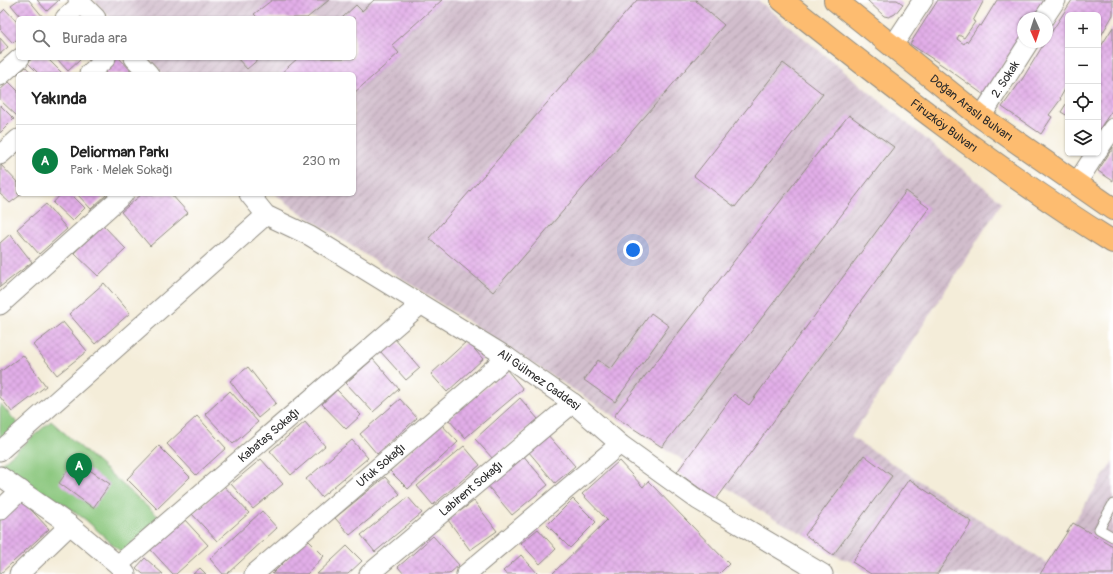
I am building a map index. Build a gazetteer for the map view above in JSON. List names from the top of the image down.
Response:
{
  "streets": {
    "main road": ["Doğan Araslı Bulvarı", "Firuzköy Bulvarı"],
    "street": [
      "2. Sokak",
      "Ali Gülmez Caddesi",
      "Kabataş Sokağı",
      "Ufuk Sokağı",
      "Labirent Sokağı"
    ]
  },
  "crossings": [
    ["2. Sokak", "Doğan Araslı Bulvarı"],
    ["Ali Gülmez Caddesi", "Kabataş Sokağı"],
    ["Ali Gülmez Caddesi", "Ufuk Sokağı"],
    ["Ali Gülmez Caddesi", "Labirent Sokağı"]
  ],
  "north": "bottom",
  "page": {
    "map_buttons": ["+", "−"],
    "search": "Burada ara",
    "heading": "Yakında",
    "list": [
      {
        "mark": "A",
        "name": "Deliorman Parkı",
        "note": "Park · Melek Sokağı",
        "value": "230 m"
      }
    ],
    "pins": "A"
  }
}
